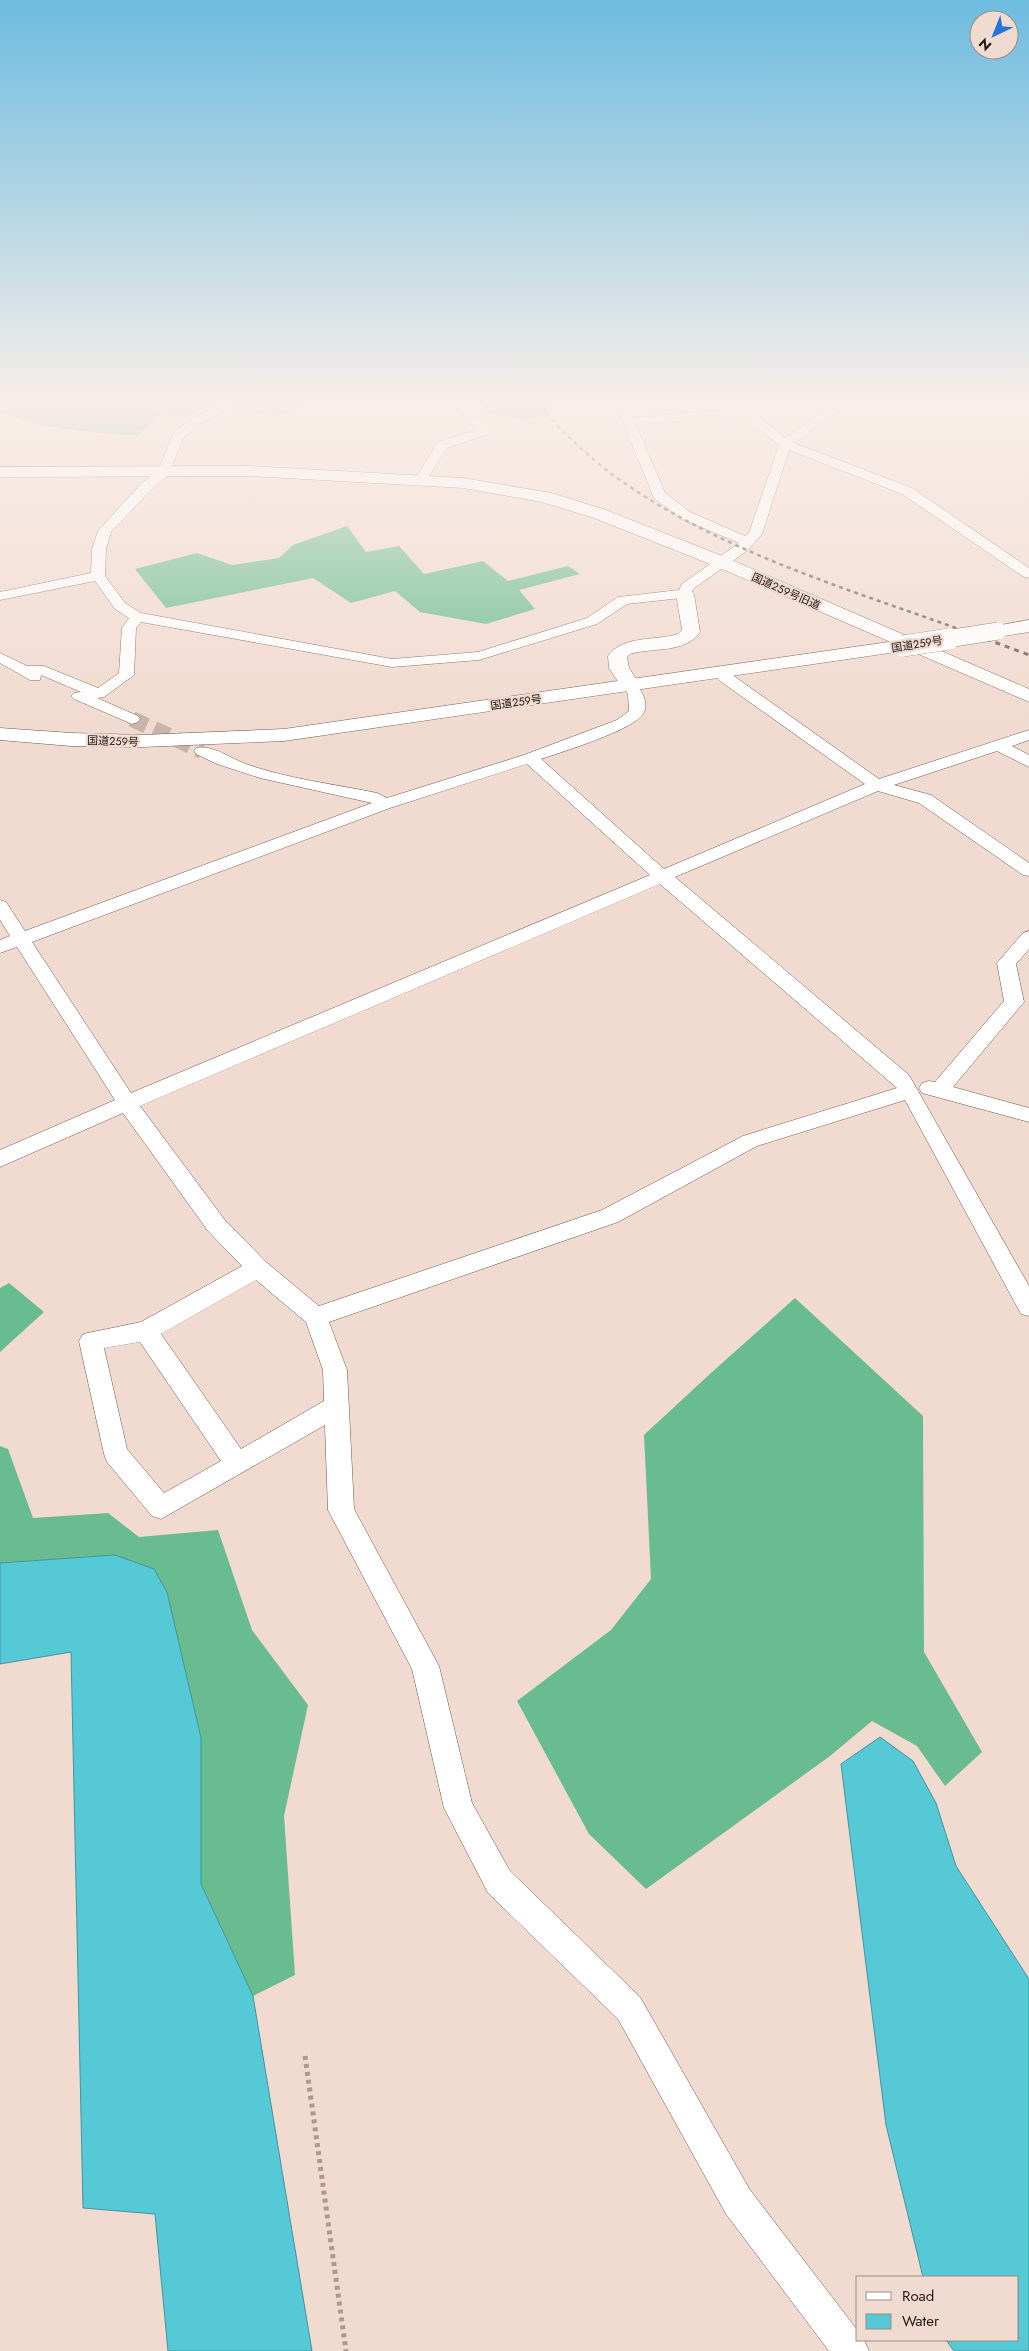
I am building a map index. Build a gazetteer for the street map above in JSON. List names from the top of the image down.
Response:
{
  "streets": {
    "main road": ["国道259号旧道", "国道259号"]
  },
  "legend": ["Road", "Water"],
  "north": "bottom left"
}
